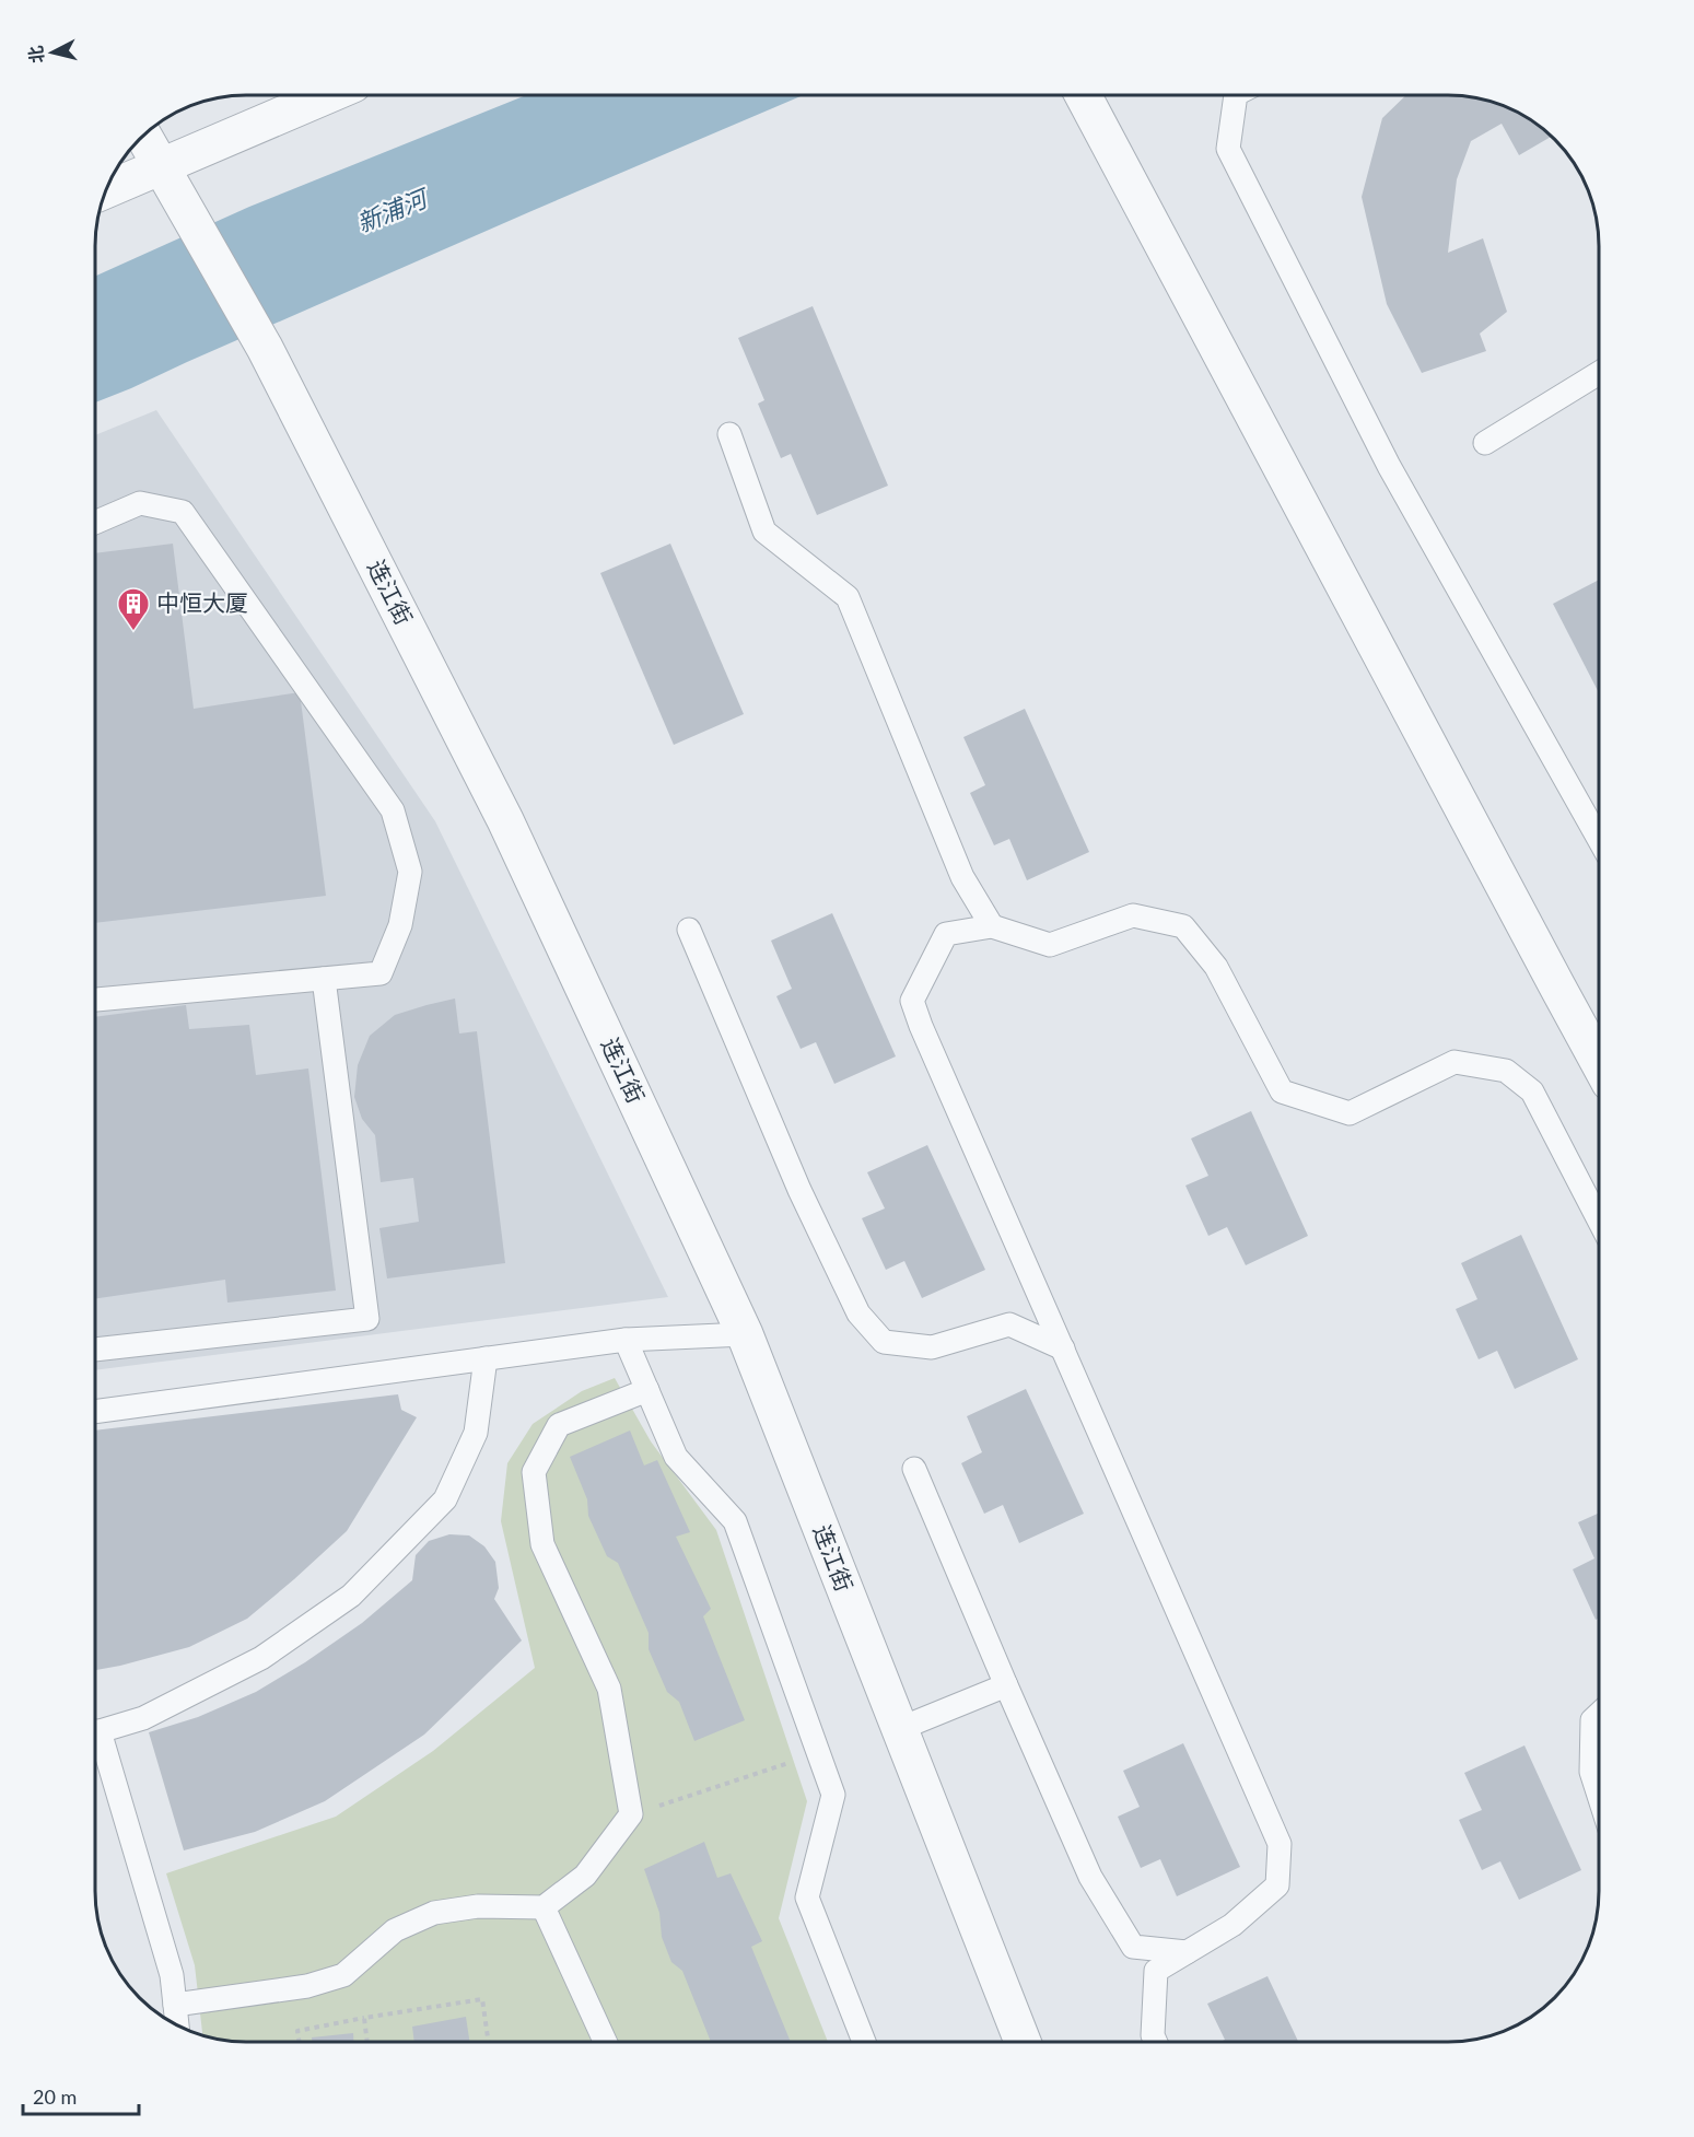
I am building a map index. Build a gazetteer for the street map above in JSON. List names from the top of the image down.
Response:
{
  "streets": {
    "street": ["连江街"]
  },
  "water": ["新浦河"],
  "places": {
    "building": ["中恒大厦"]
  },
  "scale_bar": "20 m",
  "north": "left"
}
